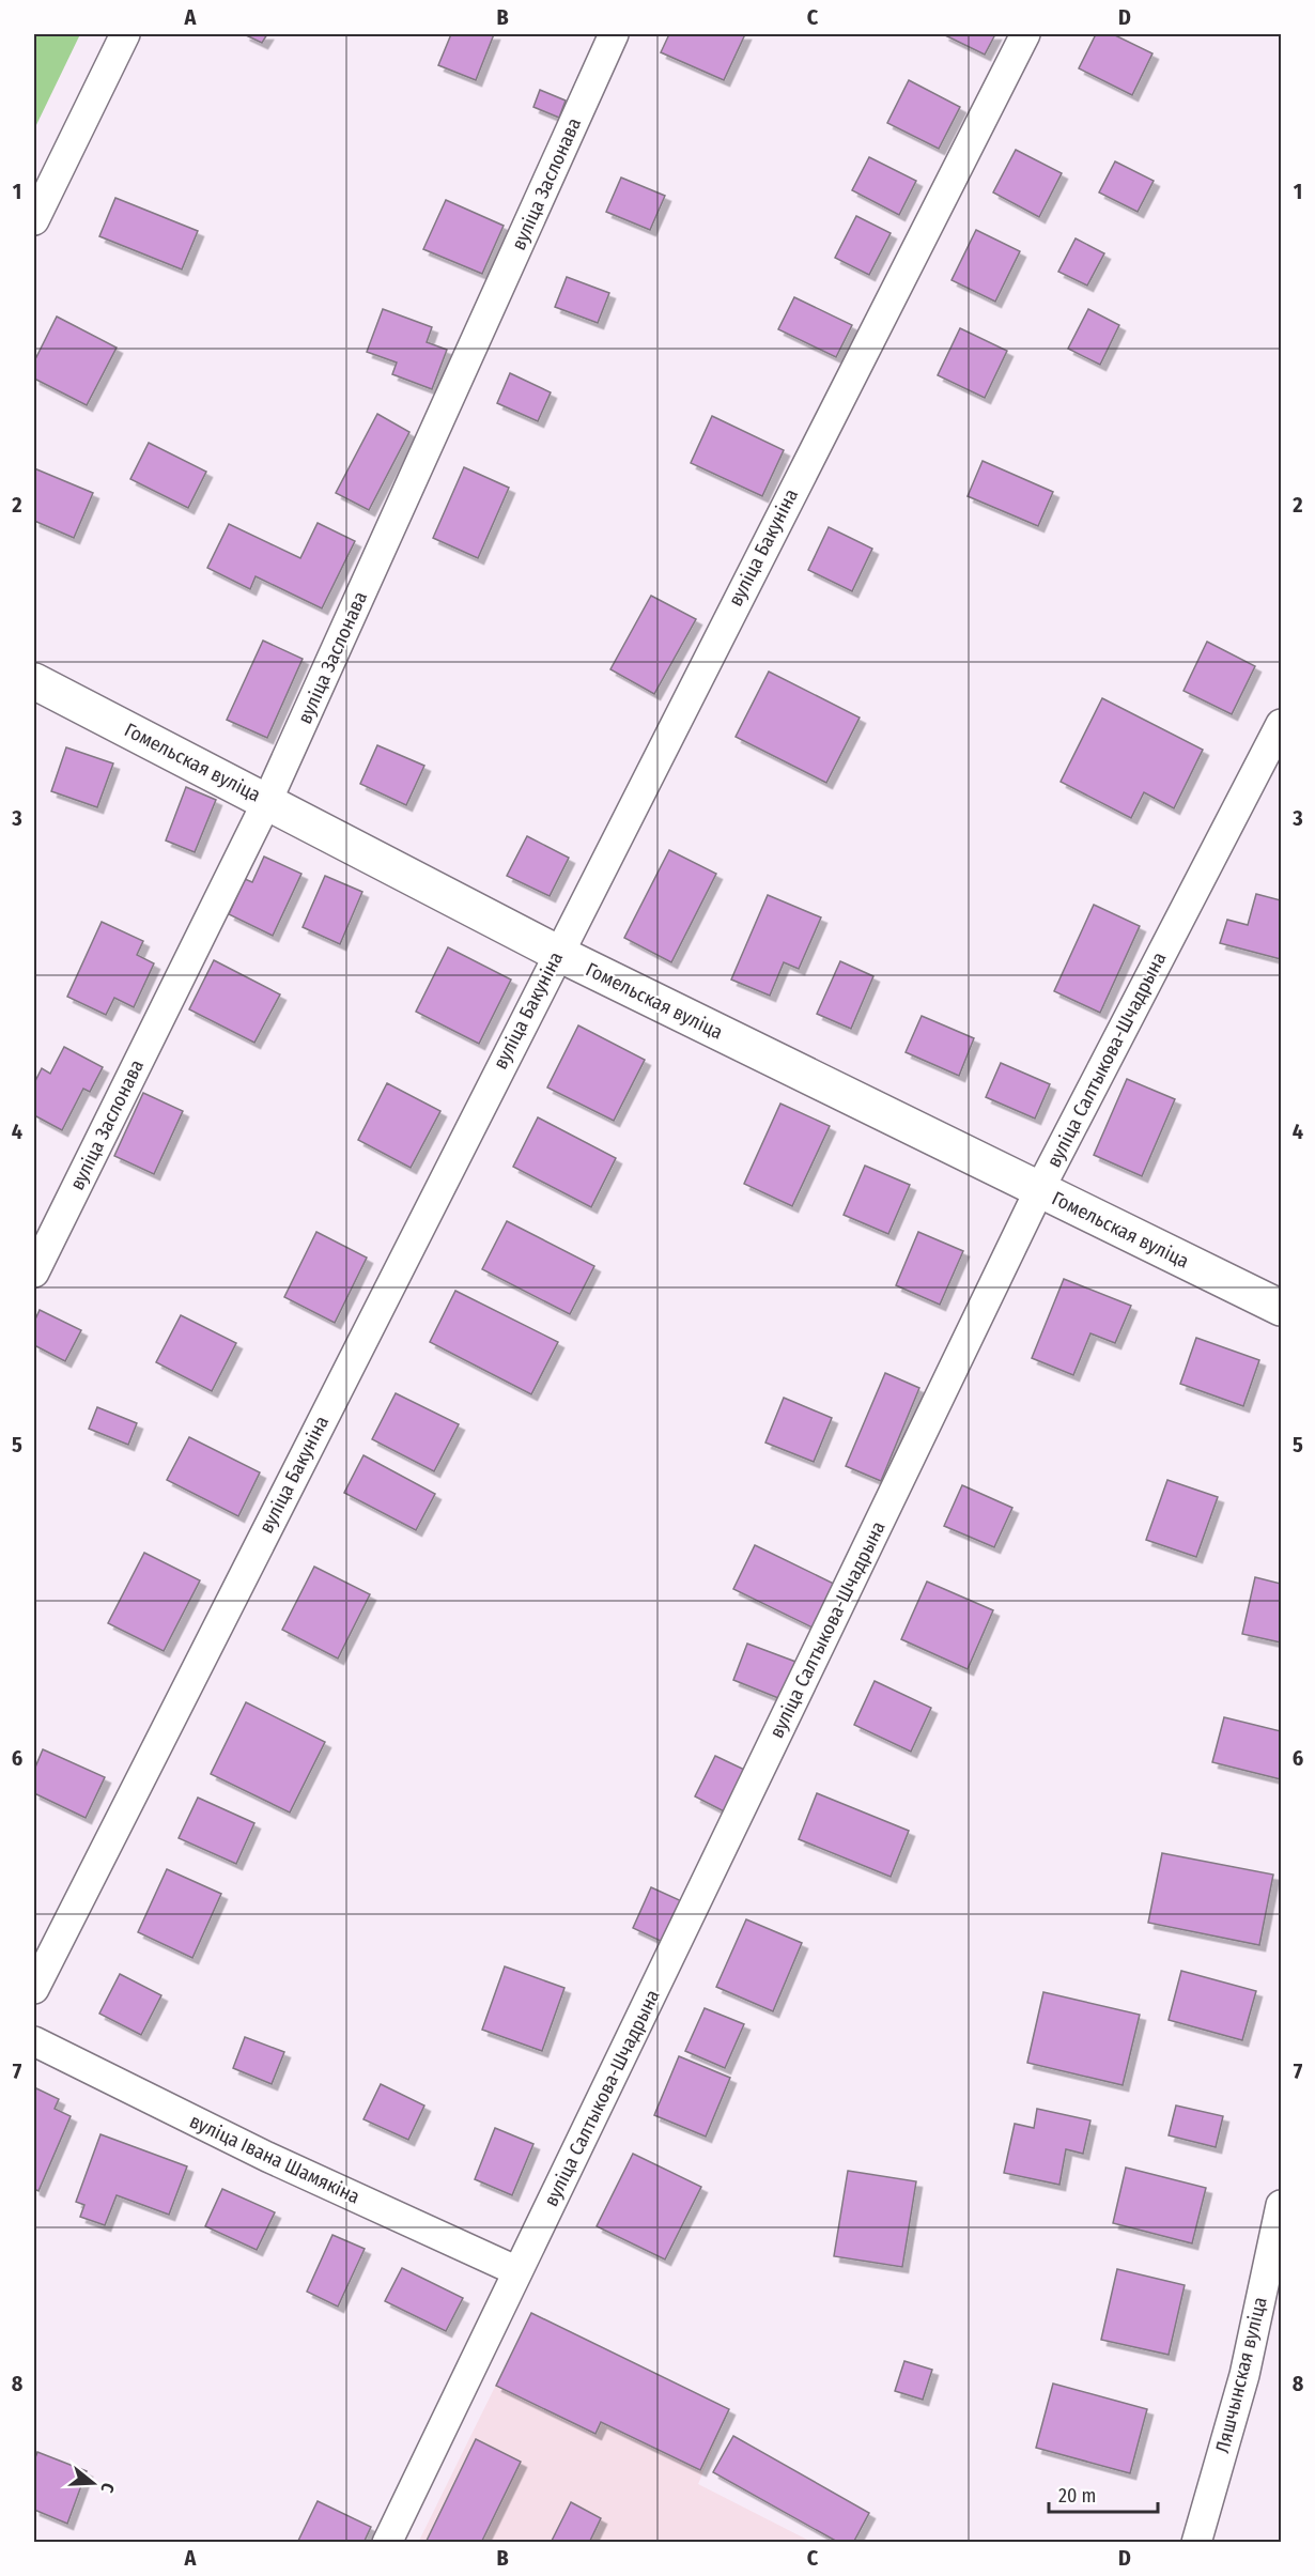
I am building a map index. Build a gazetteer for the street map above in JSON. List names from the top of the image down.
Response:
{
  "streets": {
    "street": [
      "вуліца Заслонава",
      "вуліца Бакуніна",
      "Гомельская вуліца",
      "вуліца Салтыкова-Шчадрына",
      "вуліца Івана Шамякіна",
      "Ляшчынская вуліца"
    ]
  },
  "crossings": [
    ["вуліца Заслонава", "Гомельская вуліца"],
    ["вуліца Бакуніна", "Гомельская вуліца"],
    ["Гомельская вуліца", "вуліца Салтыкова-Шчадрына"],
    ["вуліца Салтыкова-Шчадрына", "вуліца Івана Шамякіна"]
  ],
  "scale_bar": "20 m",
  "north": "right",
  "grid": {
    "columns": [
      "A",
      "B",
      "C",
      "D"
    ],
    "rows": [
      "1",
      "2",
      "3",
      "4",
      "5",
      "6",
      "7",
      "8"
    ]
  }
}
